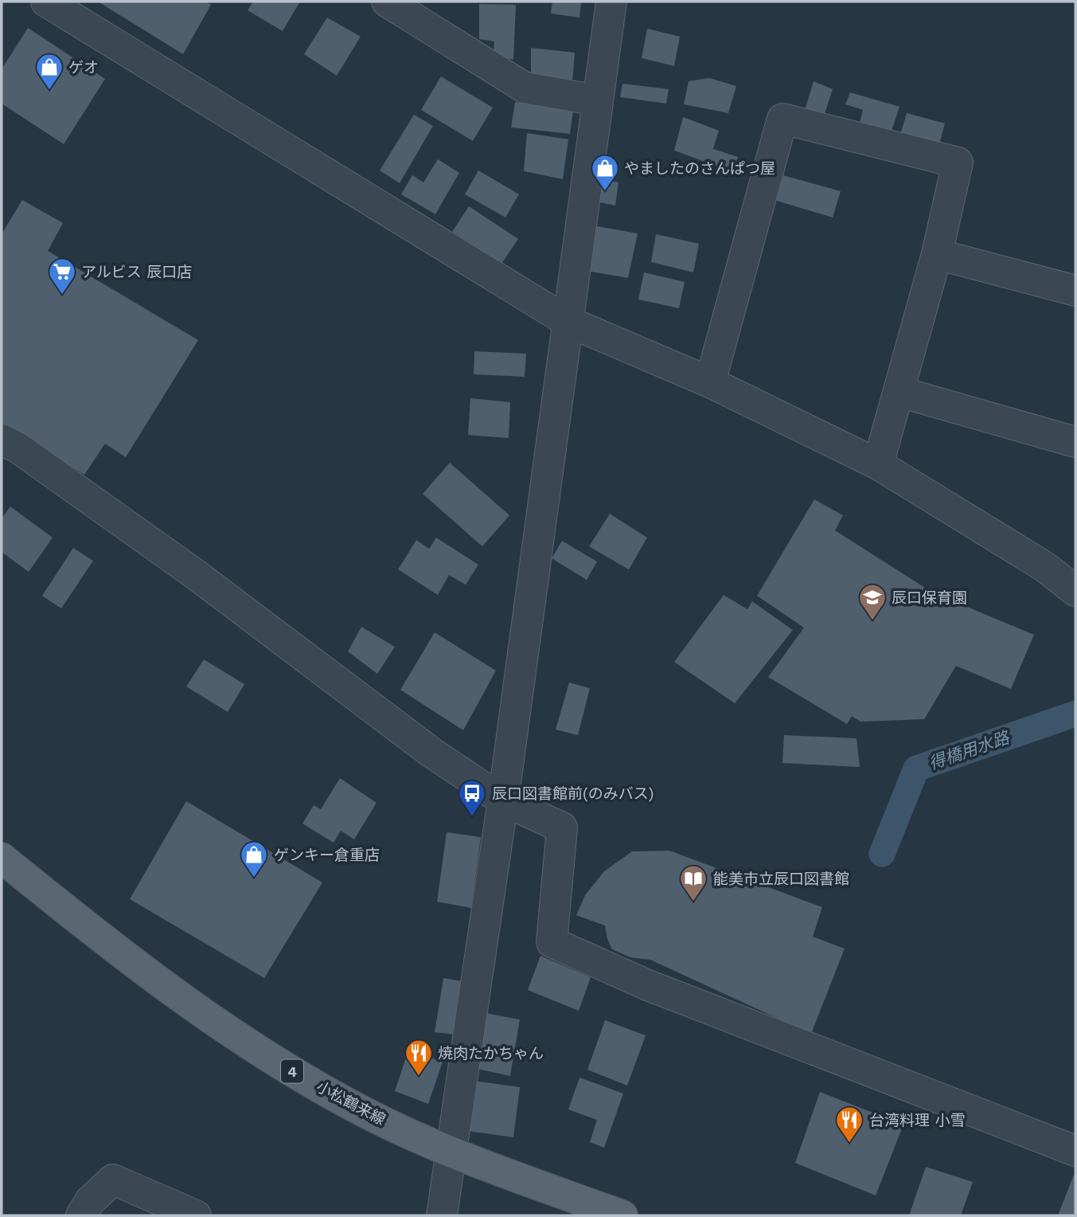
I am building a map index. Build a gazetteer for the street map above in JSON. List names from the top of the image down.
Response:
{
  "streets": {
    "main road": ["4", "小松鶴来線"]
  },
  "water": ["得橋用水路"],
  "places": {
    "shop": ["ゲオ", "やましたのさんぱつ屋", "ゲンキー倉重店"],
    "supermarket": ["アルビス 辰口店"],
    "school or university": ["辰口保育園"],
    "bus stop": ["辰口図書館前(のみバス)"],
    "library": ["能美市立辰口図書館"],
    "restaurant": ["焼肉たかちゃん", "台湾料理 小雪"]
  }
}
